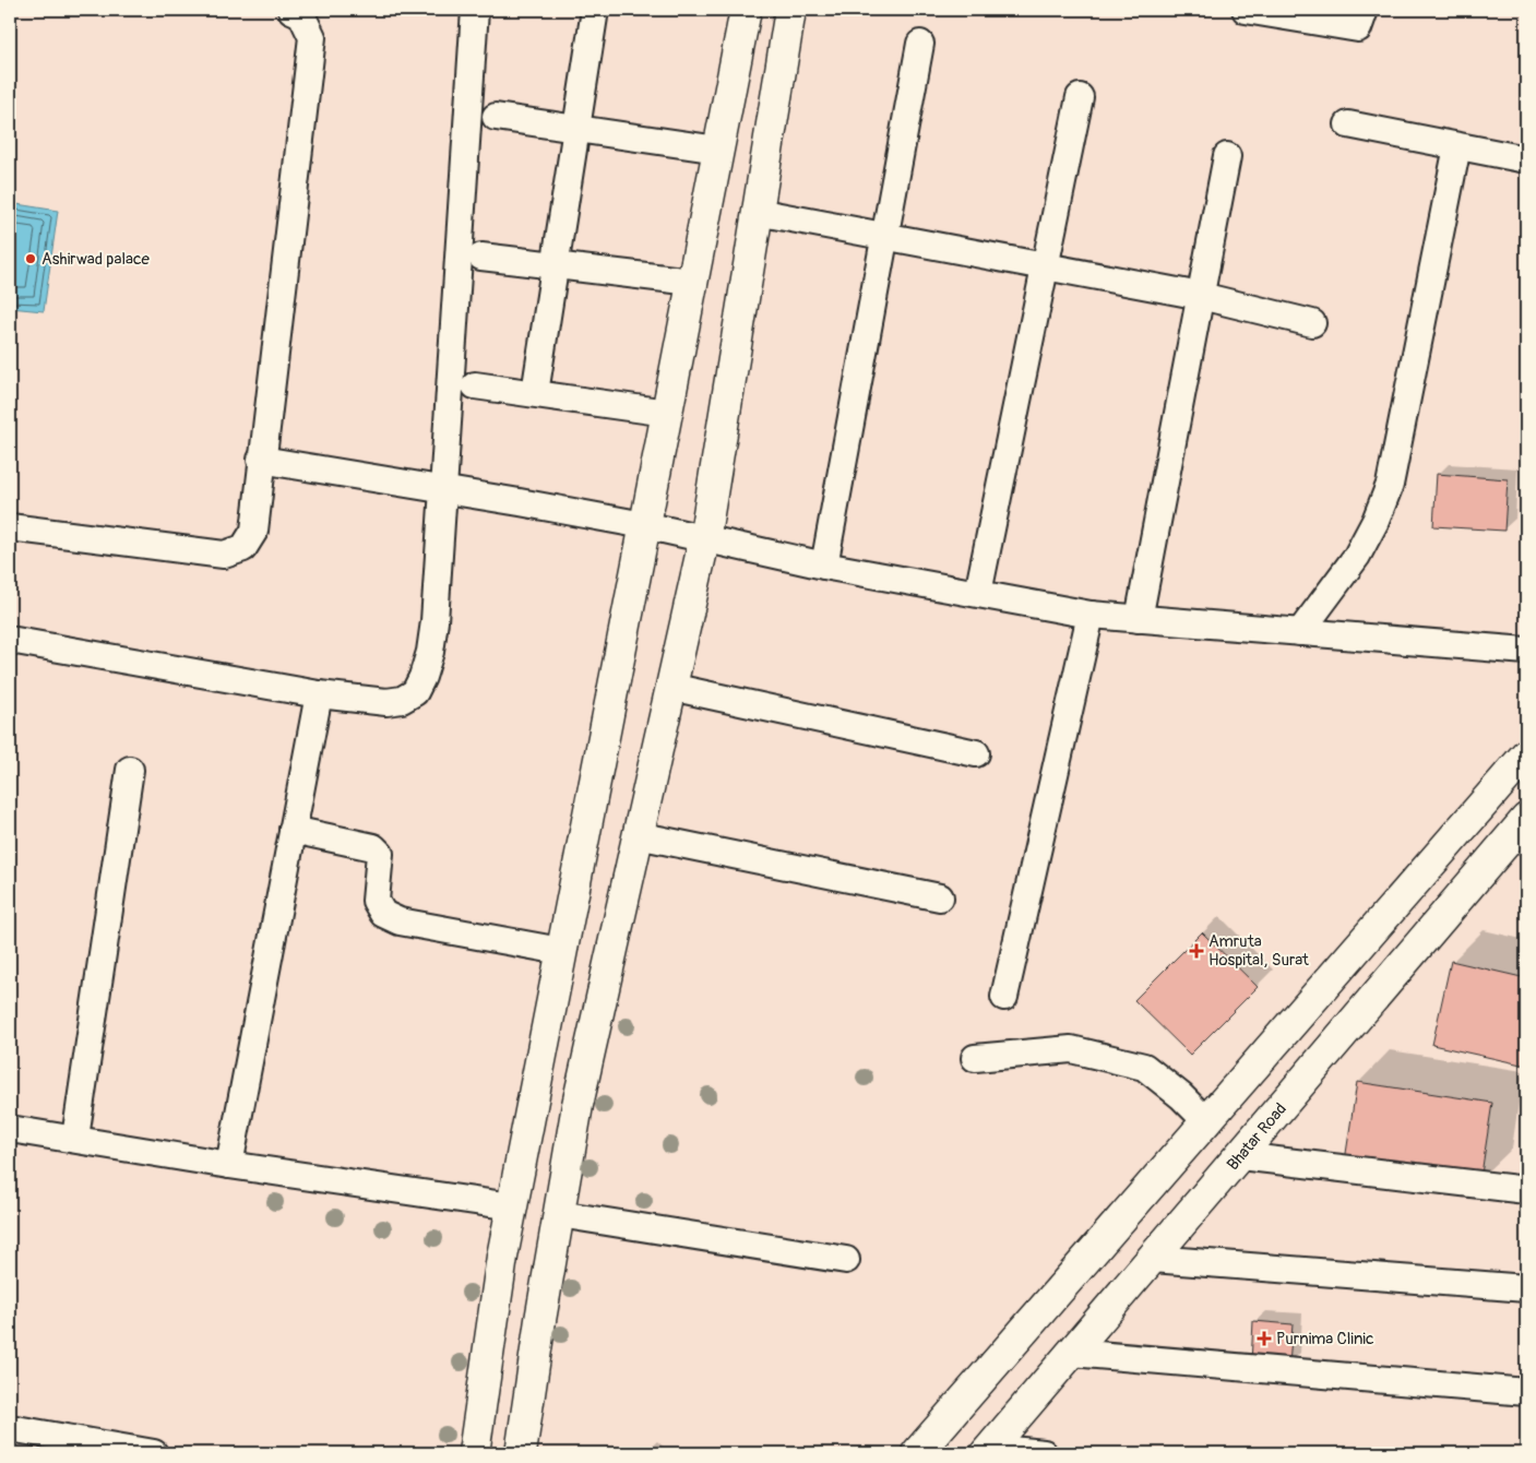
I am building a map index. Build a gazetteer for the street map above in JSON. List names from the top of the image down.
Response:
{
  "streets": {
    "street": ["Bhatar Road"]
  },
  "places": {
    "other": ["Ashirwad palace"],
    "health": ["Amruta Hospital, Surat", "Purnima Clinic"]
  }
}
